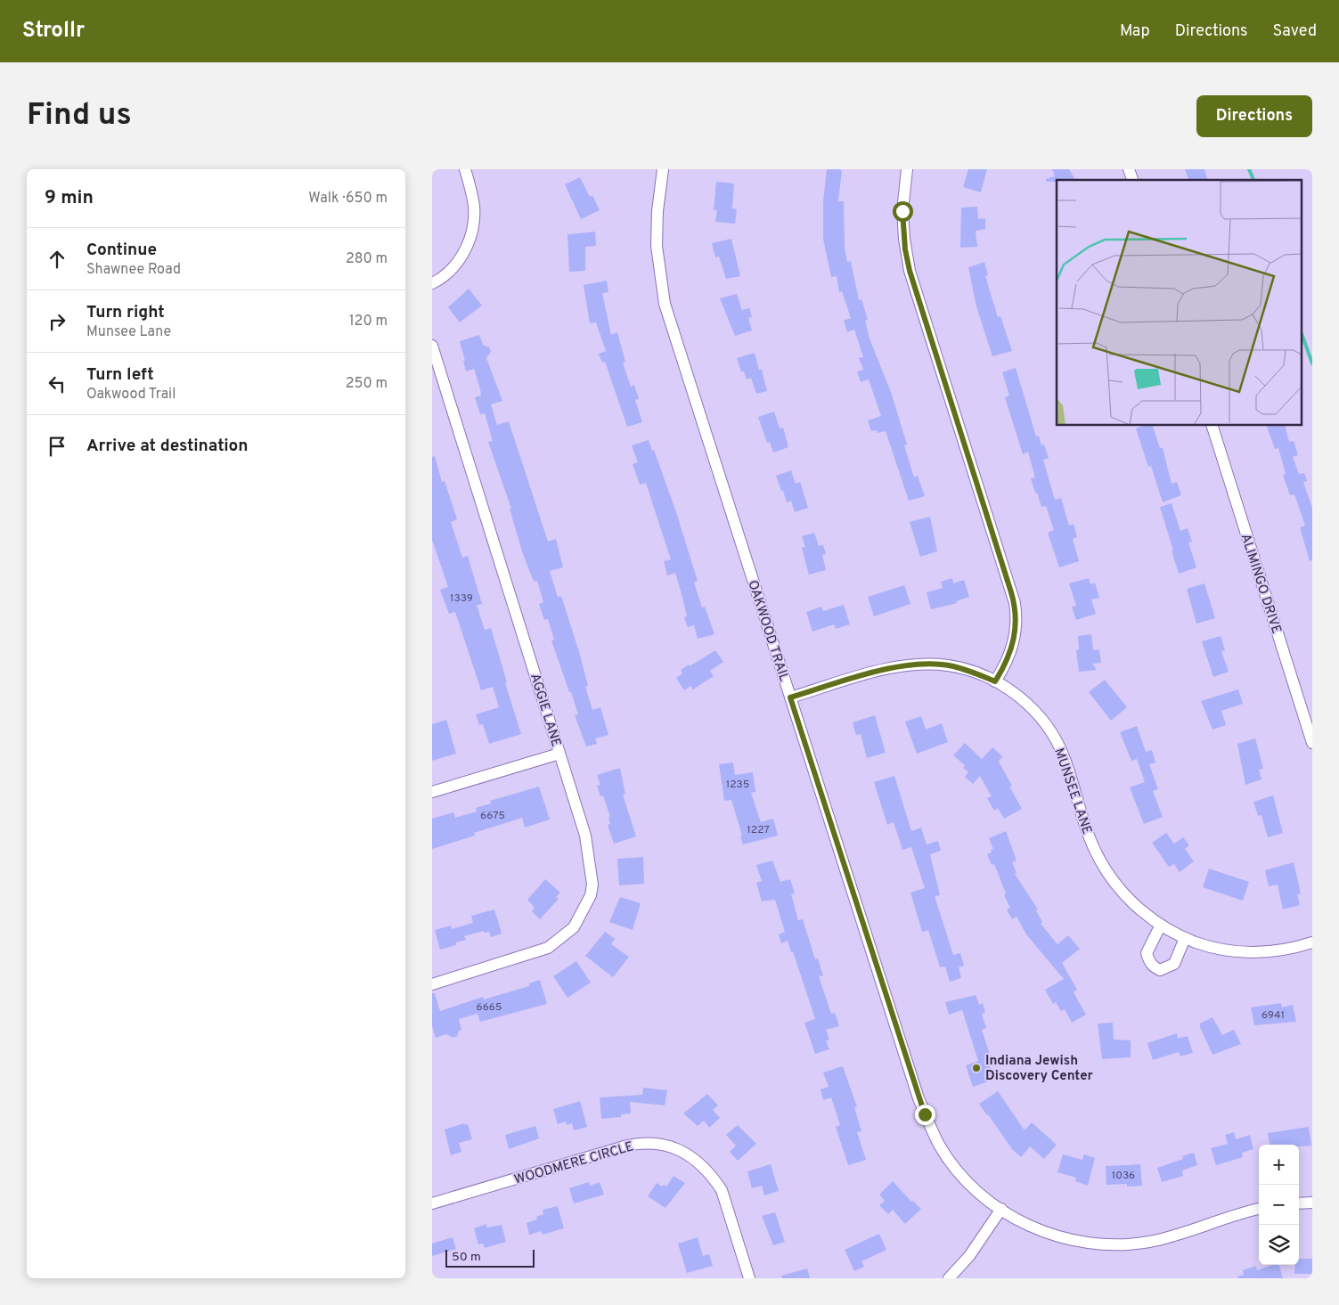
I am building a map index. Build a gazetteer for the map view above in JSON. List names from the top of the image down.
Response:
{
  "streets": {
    "street": [
      "ALIMINGO DRIVE",
      "OAKWOOD TRAIL",
      "AGGIE LANE",
      "MUNSEE LANE",
      "WOODMERE CIRCLE"
    ]
  },
  "crossings": [
    ["OAKWOOD TRAIL", "MUNSEE LANE"]
  ],
  "places": ["Indiana Jewish Discovery Center"],
  "house_numbers": [
    "1339",
    "1235",
    "6675",
    "1227",
    "6665",
    "6941",
    "1036"
  ],
  "scale_bar": "50 m",
  "page": {
    "header": "Strollr",
    "nav": ["Map", "Directions", "Saved"],
    "buttons": "Directions",
    "title": "Find us",
    "heading": ["9 min", "Walk · 650 m"],
    "list": [
      ["Continue", "Shawnee Road", "280 m"],
      ["Turn right", "Munsee Lane", "120 m"],
      ["Turn left", "Oakwood Trail", "250 m"],
      "Arrive at destination"
    ],
    "map_buttons": ["+", "−"],
    "scale": "50 m"
  }
}
